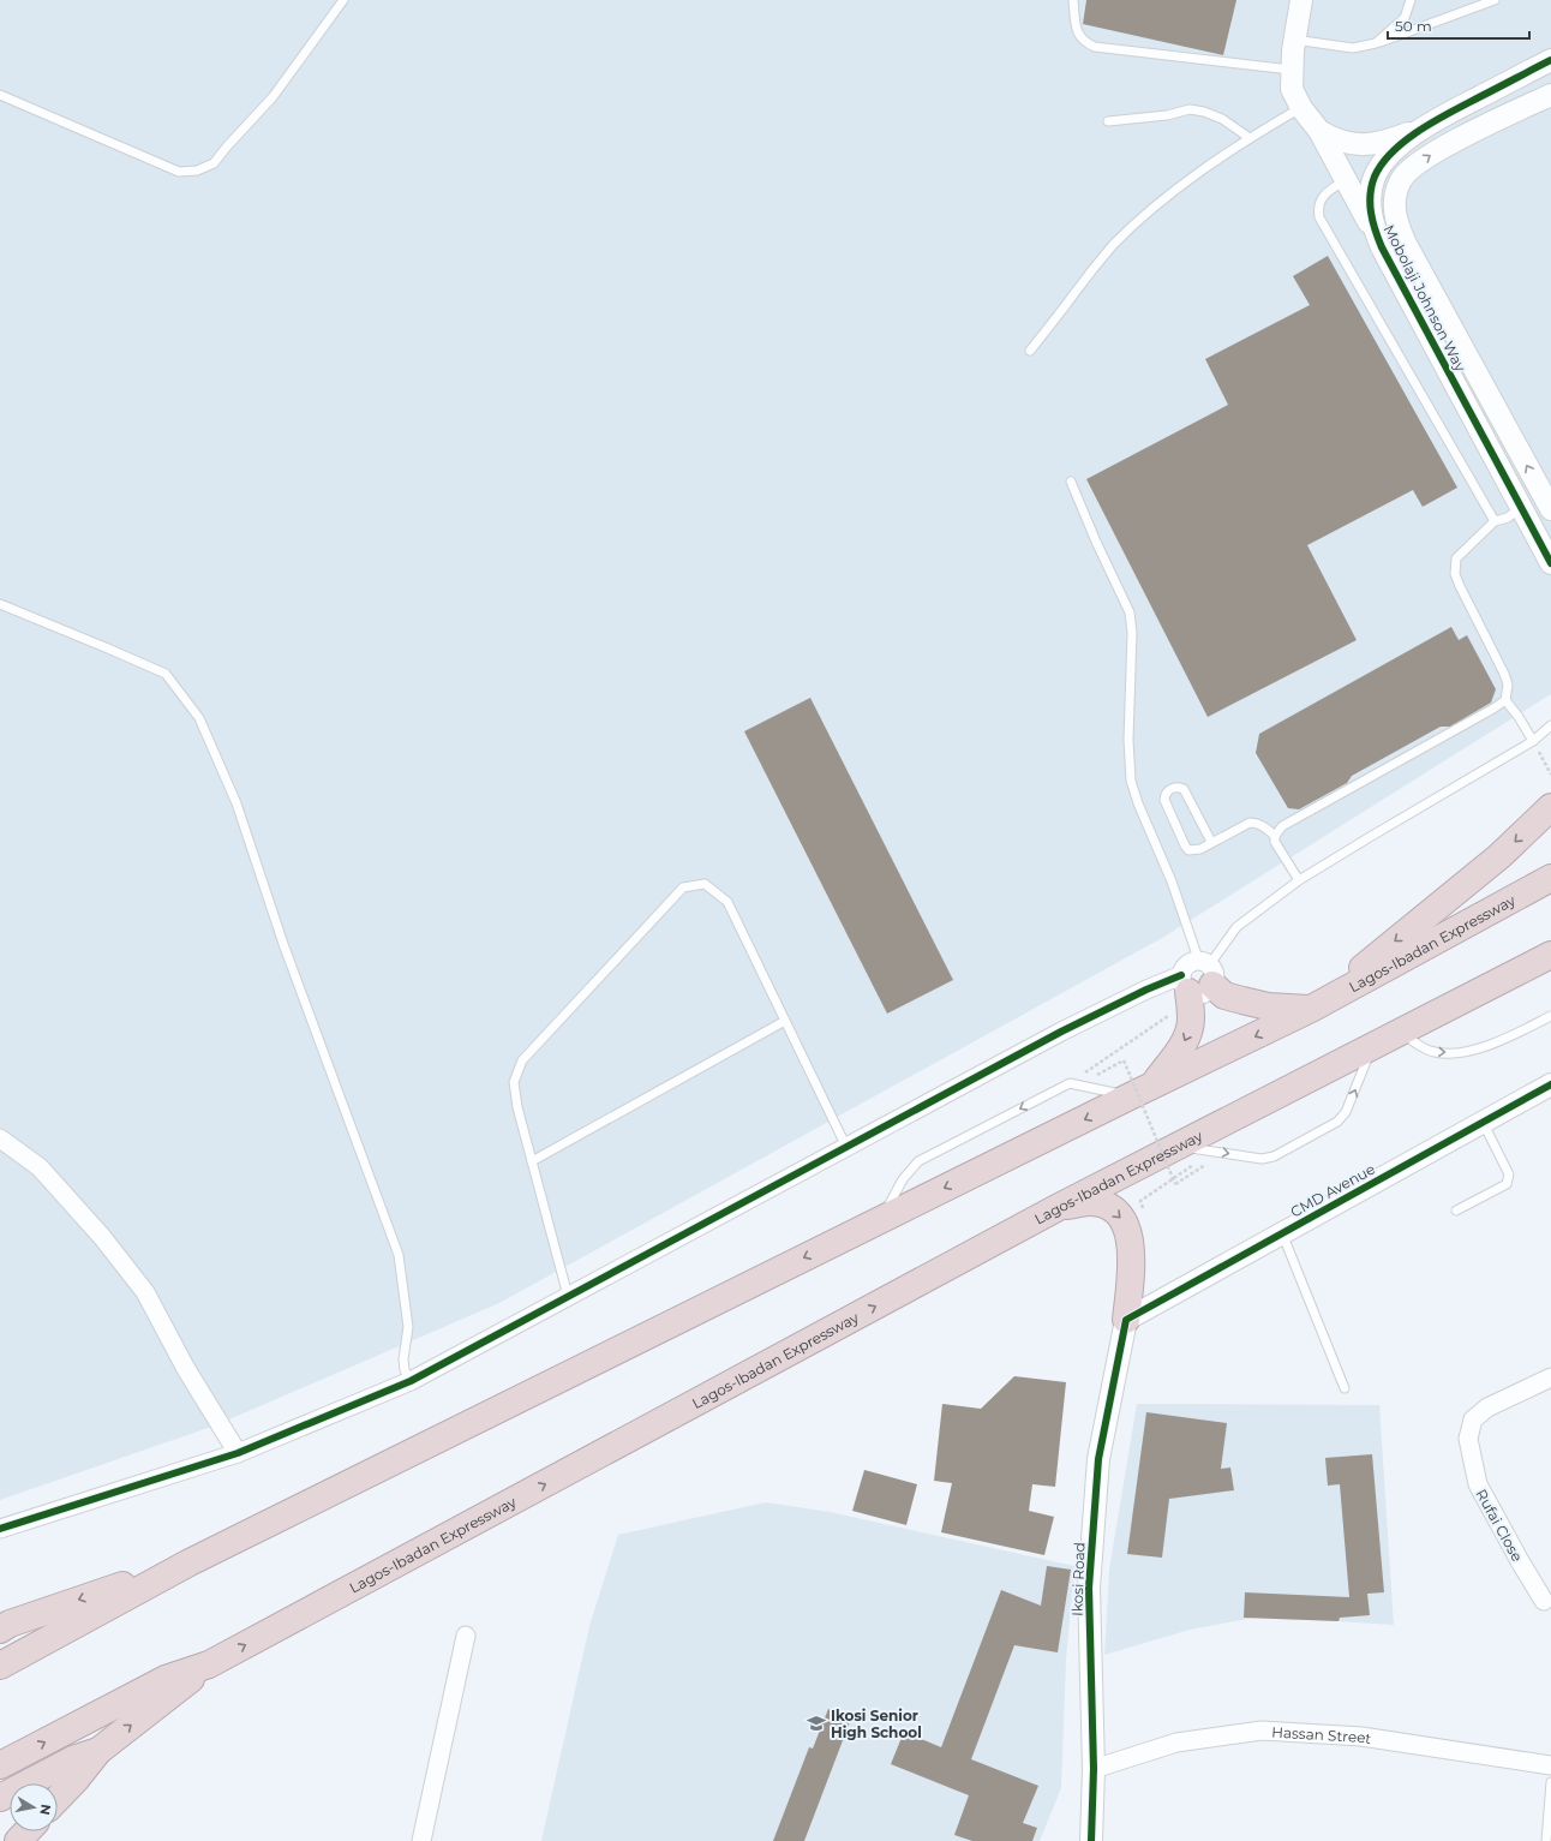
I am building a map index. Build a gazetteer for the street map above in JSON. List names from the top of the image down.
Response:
{
  "streets": {
    "highway": ["Lagos-Ibadan Expressway"],
    "street": [
      "Mobolaji Johnson Way",
      "CMD Avenue",
      "Rufai Close",
      "Ikosi Road",
      "Hassan Street"
    ]
  },
  "crossings": [
    ["CMD Avenue", "Ikosi Road"],
    ["Ikosi Road", "Hassan Street"]
  ],
  "places": {
    "school or university": ["Ikosi Senior High School"]
  },
  "scale_bar": "50 m",
  "north": "right"
}
